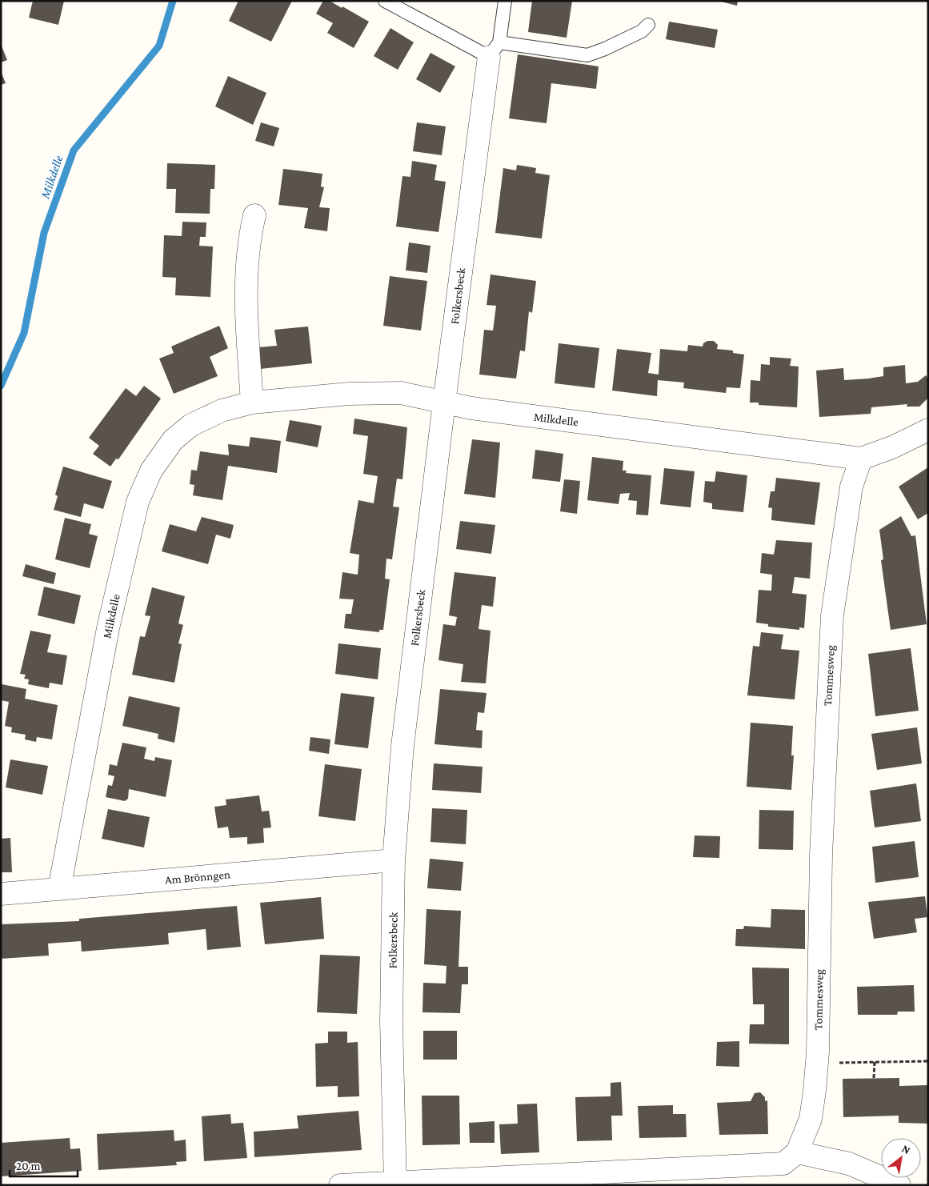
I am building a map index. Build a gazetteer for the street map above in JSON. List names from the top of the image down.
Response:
{
  "streets": {
    "street": [
      "Folkersbeck",
      "Milkdelle",
      "Tommesweg",
      "Am Brönngen"
    ]
  },
  "crossings": [
    ["Folkersbeck", "Milkdelle"],
    ["Folkersbeck", "Am Brönngen"],
    ["Milkdelle", "Tommesweg"],
    ["Milkdelle", "Am Brönngen"]
  ],
  "water": ["Milkdelle"],
  "scale_bar": "20 m",
  "north": "top right"
}
